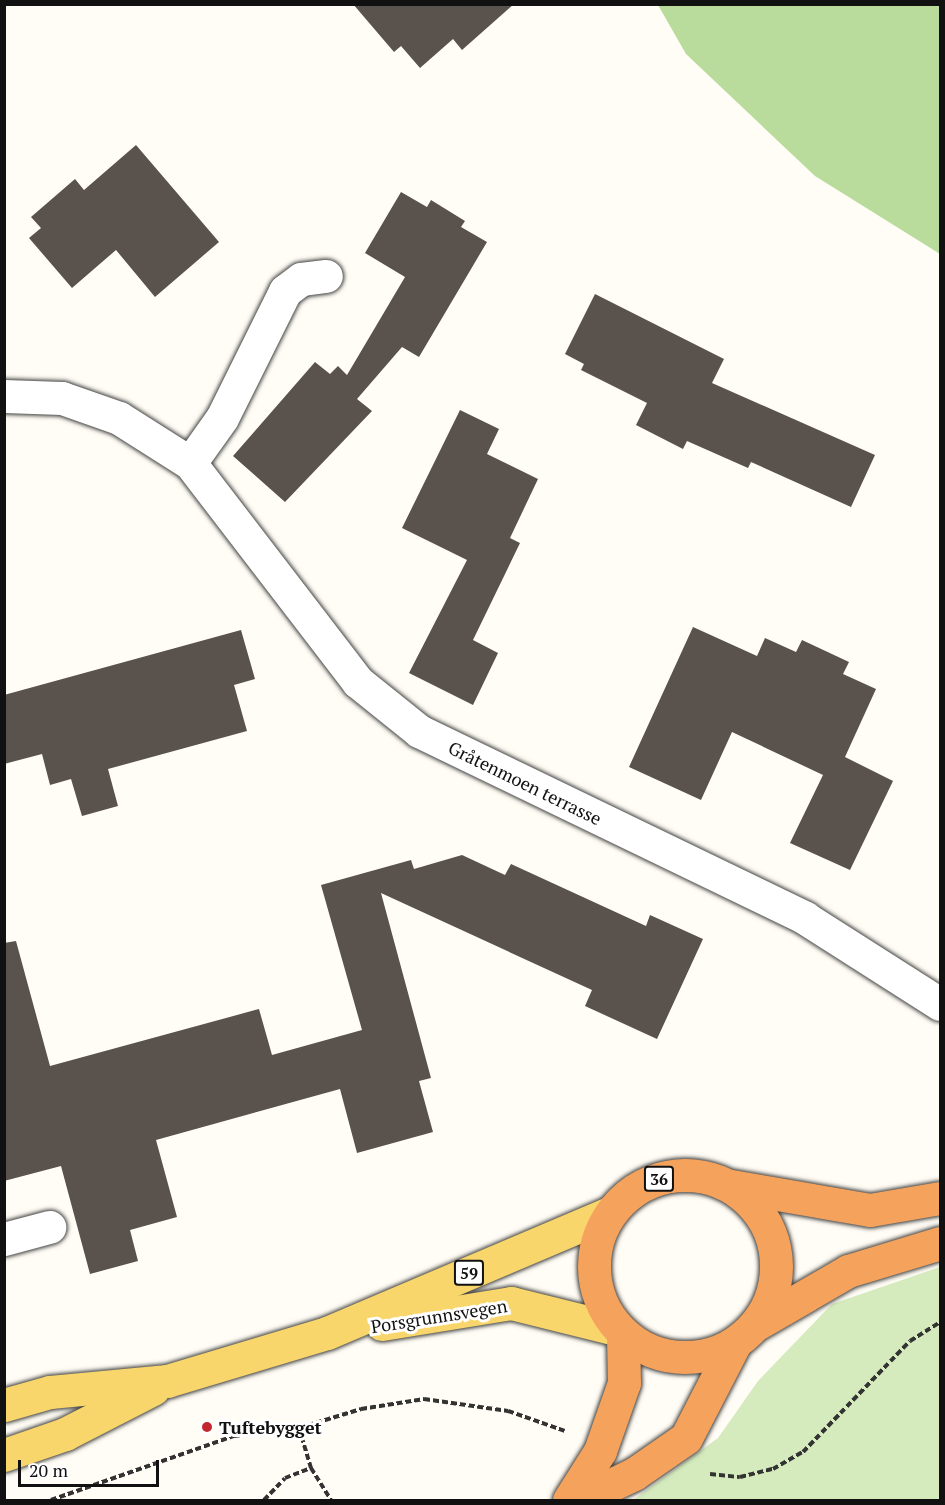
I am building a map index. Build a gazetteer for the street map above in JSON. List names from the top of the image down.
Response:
{
  "streets": {
    "highway": ["36", "Porsgrunnsvegen"],
    "main road": ["59"],
    "street": ["Gråtenmoen terrasse"]
  },
  "crossings": [
    ["36", "Porsgrunnsvegen"]
  ],
  "places": ["Tuftebygget"],
  "scale_bar": "20 m"
}
